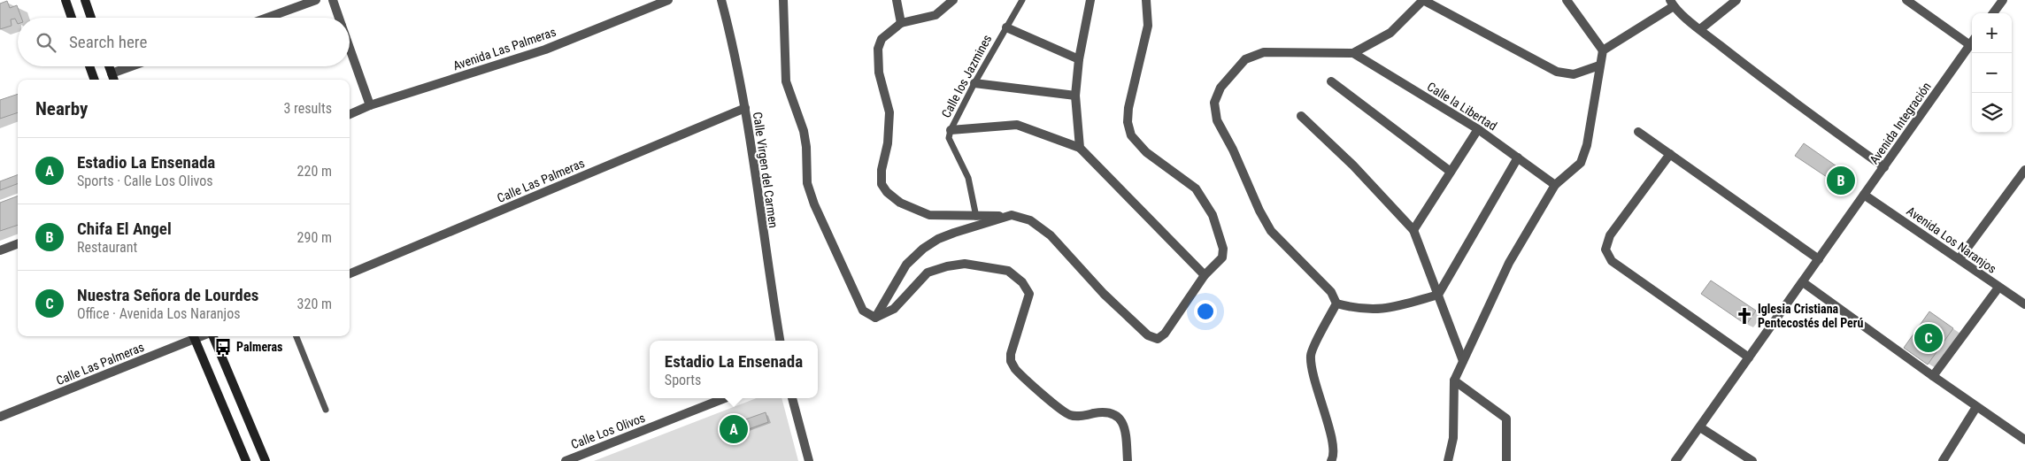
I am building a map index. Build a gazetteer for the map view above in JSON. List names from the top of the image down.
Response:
{
  "streets": {
    "street": [
      "Avenida Las Palmeras",
      "Calle la Libertad",
      "Avenida Integración",
      "Calle Virgen del Carmen",
      "Calle Las Palmeras",
      "Avenida Los Naranjos",
      "Calle Los Olivos"
    ],
    "lane": ["Calle los Jazmines"]
  },
  "crossings": [
    ["Avenida Integración", "Avenida Los Naranjos"],
    ["Calle Virgen del Carmen", "Calle Las Palmeras"]
  ],
  "places": {
    "church": ["Iglesia Cristiana Pentecostés del Perú"],
    "bus stop": ["Palmeras"]
  },
  "page": {
    "map_buttons": ["+", "−"],
    "search": "Search here",
    "heading": ["Nearby", "3 results"],
    "list": [
      {
        "mark": "A",
        "name": "Estadio La Ensenada",
        "note": "Sports · Calle Los Olivos",
        "value": "220 m"
      },
      {
        "mark": "B",
        "name": "Chifa El Angel",
        "note": "Restaurant",
        "value": "290 m"
      },
      {
        "mark": "C",
        "name": "Nuestra Señora de Lourdes",
        "note": "Office · Avenida Los Naranjos",
        "value": "320 m"
      }
    ],
    "pins": ["B", "C", "A"],
    "popup": ["Estadio La Ensenada", "Sports"]
  }
}
